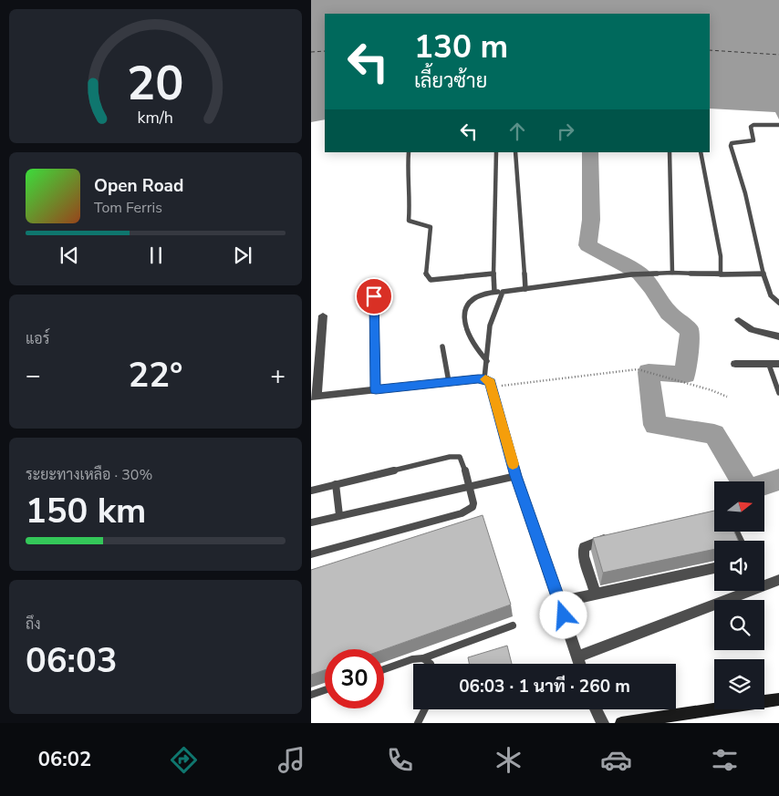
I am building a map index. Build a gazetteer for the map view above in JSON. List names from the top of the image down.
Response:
{
  "north": "right",
  "page": {
    "turn": ["130 m", "เลี้ยวซ้าย"],
    "song": ["Open Road", "Tom Ferris"],
    "tile": [
      "แอร์",
      ["ระยะทางเหลือ · 30%", "150 km"],
      ["ถึง", "06:03"]
    ],
    "heat": ["−", "22°", "+"],
    "limit": "30",
    "trip": "06:03 · 1 นาที · 260 m",
    "tabs": "06:02",
    "gauge": ["20", "km/h"]
  }
}
